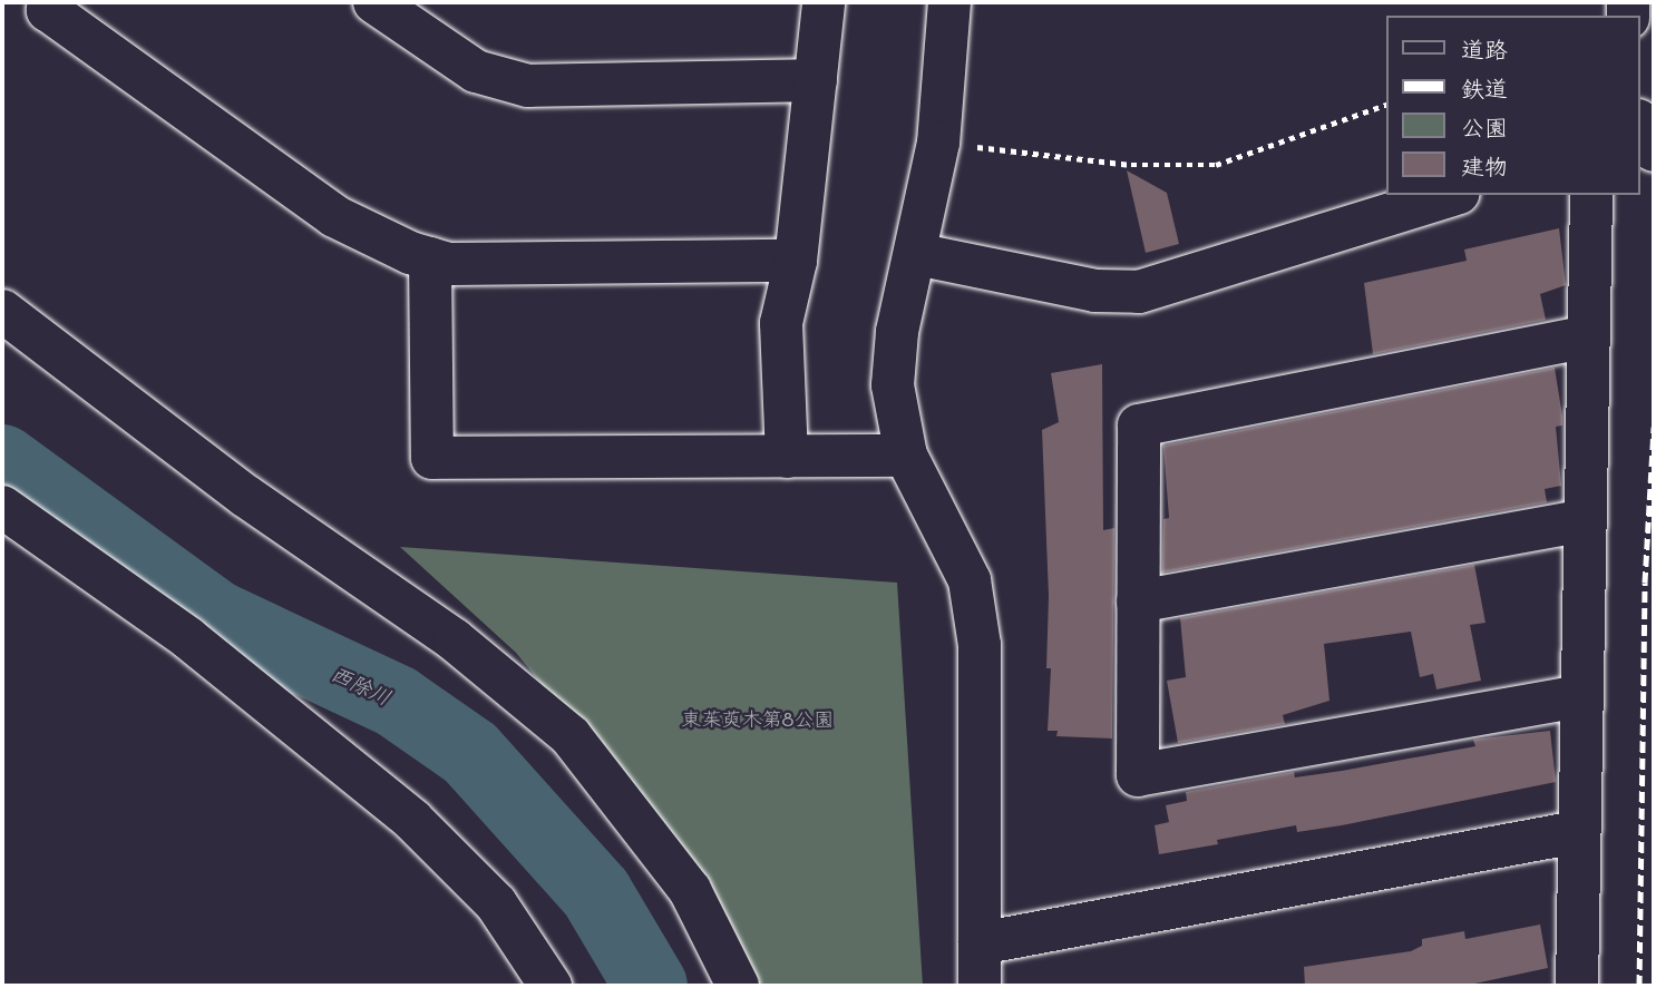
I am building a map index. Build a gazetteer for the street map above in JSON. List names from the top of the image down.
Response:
{
  "water": ["西除川"],
  "parks": ["東茱萸木第8公園"],
  "legend": [
    "道路",
    "鉄道",
    "公園",
    "建物"
  ]
}
